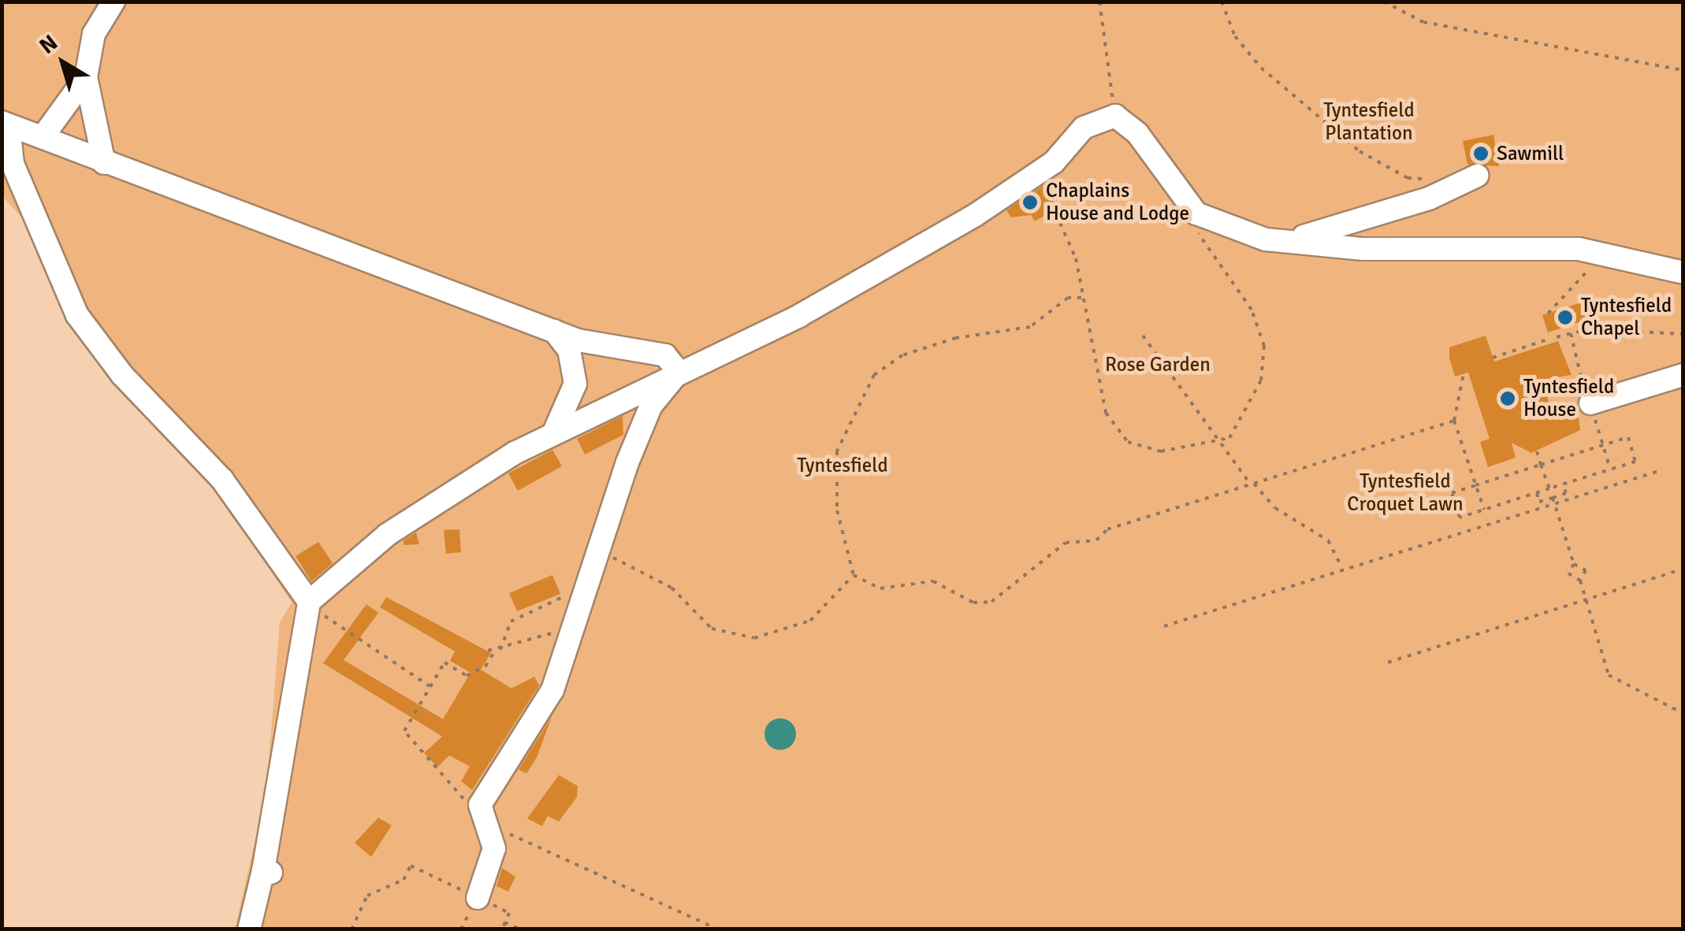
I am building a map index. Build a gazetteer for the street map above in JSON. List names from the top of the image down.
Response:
{
  "parks": [
    "Tyntesfield Plantation",
    "Rose Garden",
    "Tyntesfield",
    "Tyntesfield Croquet Lawn"
  ],
  "places": [
    "Sawmill",
    "Chaplains House and Lodge",
    "Tyntesfield Chapel",
    "Tyntesfield House"
  ],
  "north": "top left"
}
